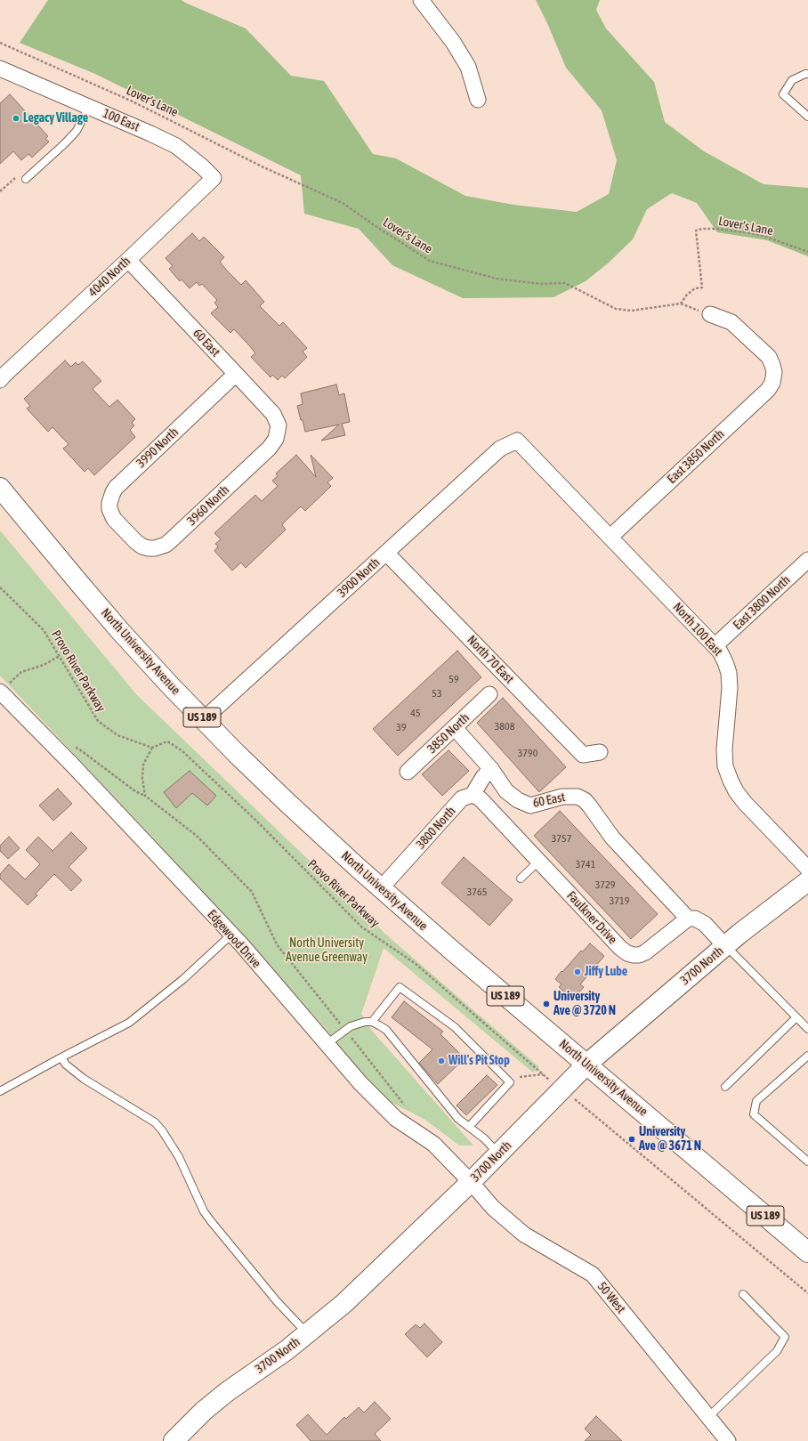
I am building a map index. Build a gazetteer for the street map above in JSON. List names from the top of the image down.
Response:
{
  "streets": {
    "main road": ["North University Avenue", "US 189", "3700 North"],
    "street": [
      "100 East",
      "4040 North",
      "60 East",
      "3990 North",
      "East 3850 North",
      "3960 North",
      "3900 North",
      "East 3800 North",
      "North 100 East",
      "North 70 East",
      "3850 North",
      "3800 North",
      "Faulkner Drive",
      "Edgewood Drive",
      "50 West"
    ],
    "path": ["Lover's Lane", "Provo River Parkway"]
  },
  "crossings": [
    ["100 East", "4040 North"],
    ["4040 North", "60 East"],
    ["60 East", "3990 North"],
    ["60 East", "3960 North"],
    ["60 East", "3850 North"],
    ["60 East", "3800 North"],
    ["60 East", "Faulkner Drive"],
    ["3990 North", "3960 North"],
    ["East 3850 North", "North 100 East"],
    ["3900 North", "North 100 East"],
    ["3900 North", "North University Avenue"],
    ["3900 North", "North 70 East"],
    ["East 3800 North", "North 100 East"],
    ["North University Avenue", "3800 North"],
    ["North University Avenue", "3700 North"],
    ["Provo River Parkway", "3700 North"],
    ["3800 North", "Faulkner Drive"],
    ["Edgewood Drive", "3700 North"],
    ["Edgewood Drive", "50 West"],
    ["3700 North", "50 West"]
  ],
  "parks": ["North University Avenue Greenway"],
  "places": [
    "Legacy Village",
    "Jiffy Lube",
    "University Ave @ 3720 N",
    "Will's Pit Stop",
    "University Ave @ 3671 N"
  ],
  "house_numbers": [
    "59",
    "53",
    "45",
    "3808",
    "39",
    "3790",
    "3757",
    "3741",
    "3729",
    "3765",
    "3719"
  ]
}
